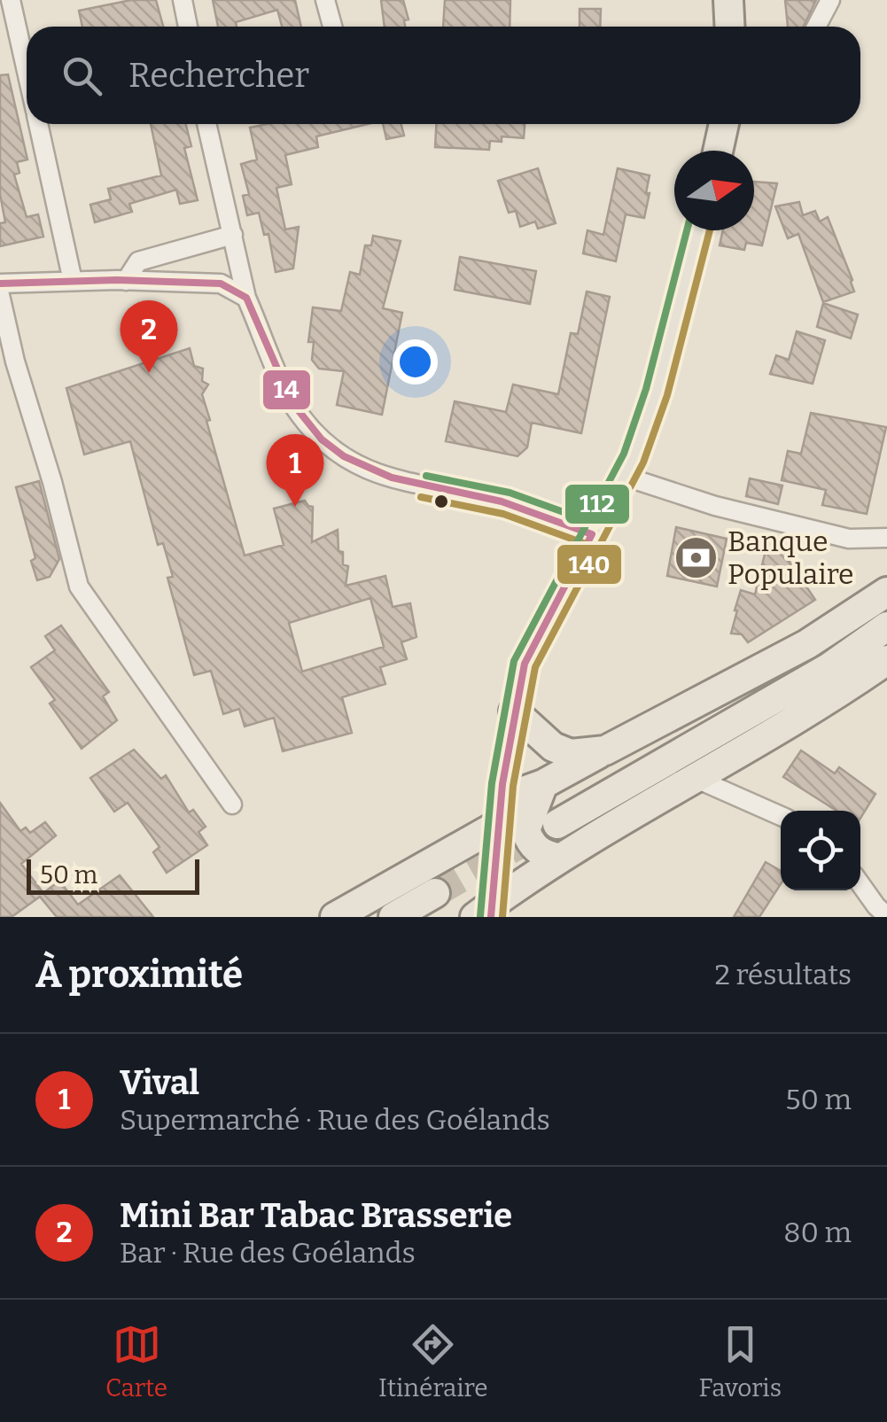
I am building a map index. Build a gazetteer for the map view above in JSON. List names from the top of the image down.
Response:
{
  "places": {
    "bank": ["Banque Populaire"]
  },
  "lines": ["transit line 140", "transit line 112", "transit line 14"],
  "scale_bar": "50 m",
  "north": "right",
  "page": {
    "search": "Rechercher",
    "pins": ["2", "1"],
    "scale": "50 m",
    "heading": ["À proximité", "2 résultats"],
    "list": [
      {
        "mark": "1",
        "name": "Vival",
        "note": "Supermarché · Rue des Goélands",
        "value": "50 m"
      },
      {
        "mark": "2",
        "name": "Mini Bar Tabac Brasserie",
        "note": "Bar · Rue des Goélands",
        "value": "80 m"
      }
    ],
    "nav": ["Carte", "Itinéraire", "Favoris"]
  }
}
